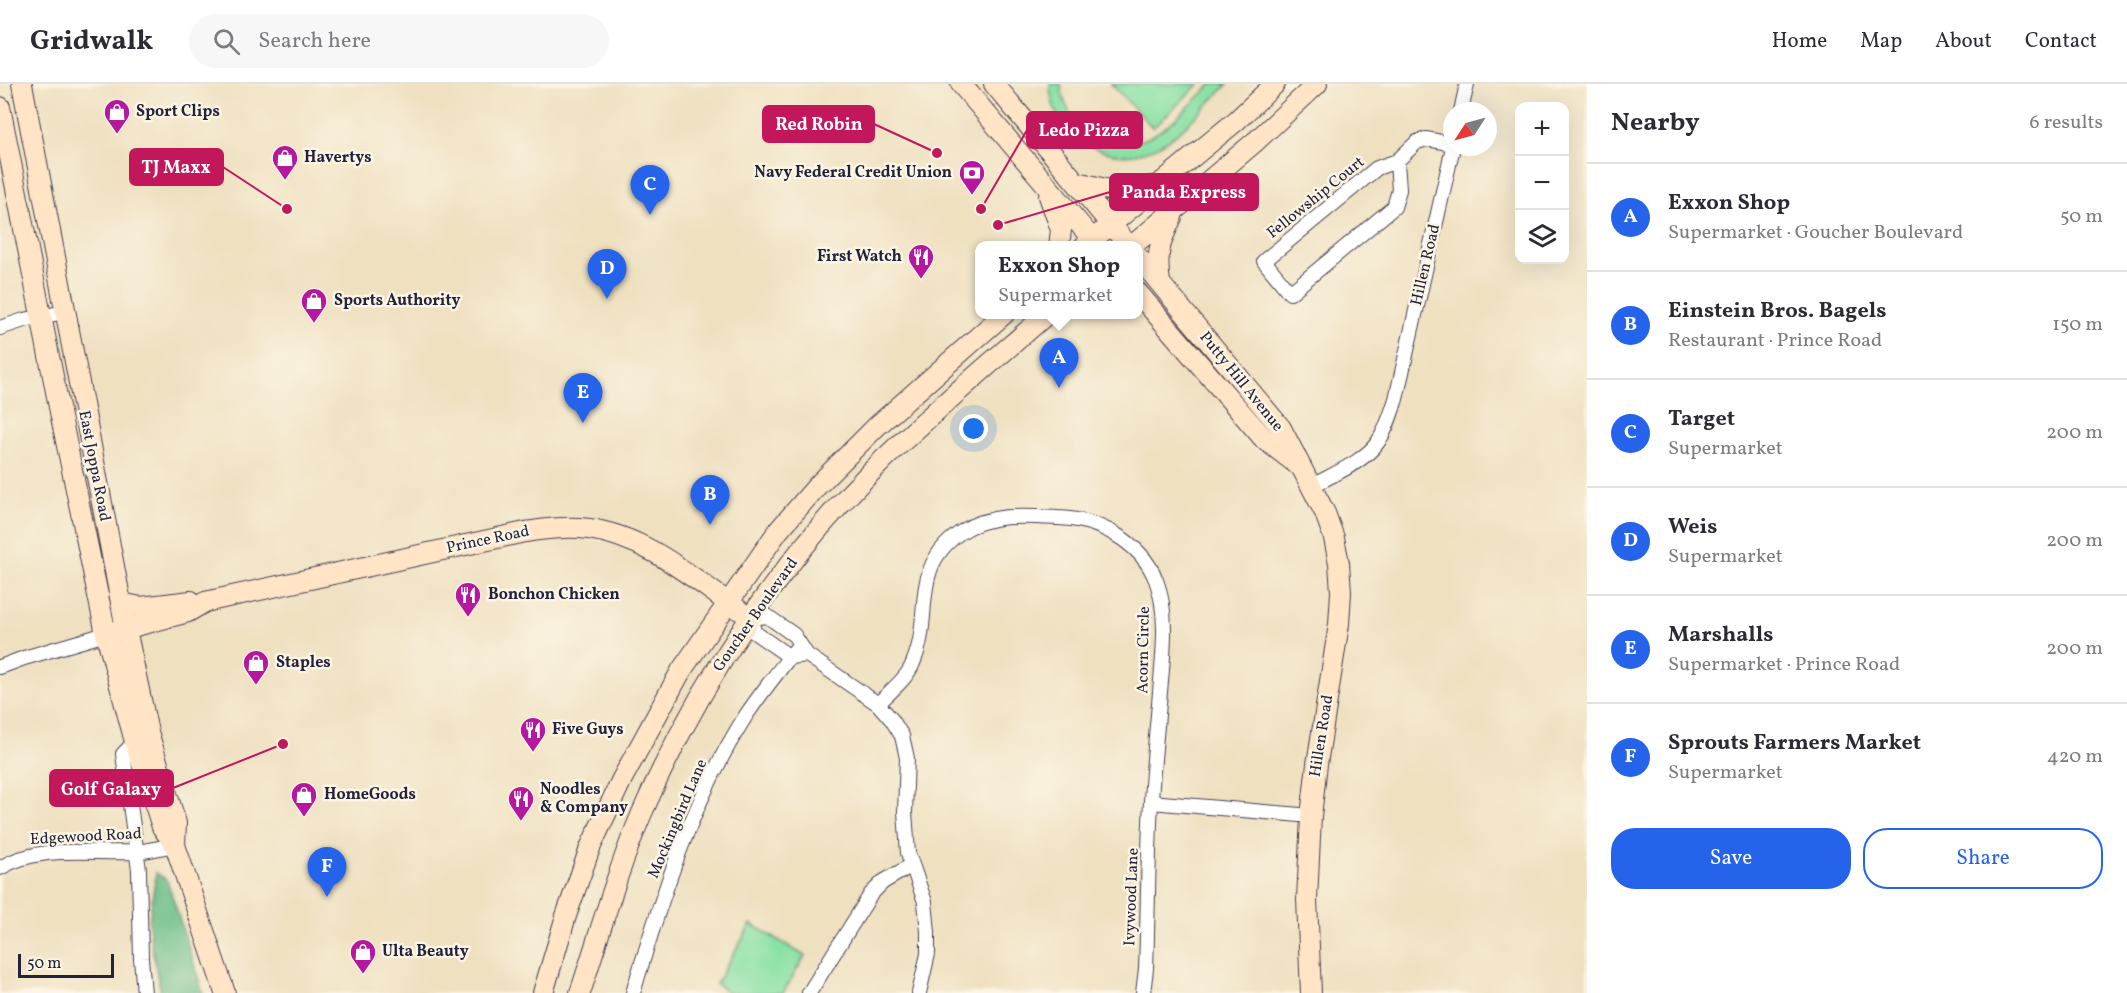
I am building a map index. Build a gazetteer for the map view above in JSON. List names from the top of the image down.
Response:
{
  "streets": {
    "main road": [
      "Hillen Road",
      "Putty Hill Avenue",
      "East Joppa Road",
      "Prince Road",
      "Goucher Boulevard"
    ],
    "street": [
      "Fellowship Court",
      "Acorn Circle",
      "Mockingbird Lane",
      "Edgewood Road",
      "Ivywood Lane"
    ]
  },
  "crossings": [
    ["Hillen Road", "Putty Hill Avenue"],
    ["East Joppa Road", "Prince Road"],
    ["East Joppa Road", "Edgewood Road"],
    ["Prince Road", "Goucher Boulevard"],
    ["Acorn Circle", "Ivywood Lane"]
  ],
  "places": {
    "shop": [
      "Sport Clips",
      "Havertys",
      "Sports Authority",
      "Staples",
      "HomeGoods",
      "Ulta Beauty"
    ],
    "other": [
      "Red Robin",
      "TJ Maxx",
      "Ledo Pizza",
      "Panda Express",
      "Golf Galaxy"
    ],
    "bank": ["Navy Federal Credit Union"],
    "restaurant": [
      "First Watch",
      "Bonchon Chicken",
      "Five Guys",
      "Noodles & Company"
    ]
  },
  "scale_bar": "50 m",
  "north": "bottom left",
  "page": {
    "header": "Gridwalk",
    "search": "Search here",
    "nav": [
      "Home",
      "Map",
      "About",
      "Contact"
    ],
    "heading": ["Nearby", "6 results"],
    "map_buttons": ["+", "−"],
    "list": [
      {
        "mark": "A",
        "name": "Exxon Shop",
        "note": "Supermarket · Goucher Boulevard",
        "value": "50 m"
      },
      {
        "mark": "B",
        "name": "Einstein Bros. Bagels",
        "note": "Restaurant · Prince Road",
        "value": "150 m"
      },
      {
        "mark": "C",
        "name": "Target",
        "note": "Supermarket",
        "value": "200 m"
      },
      {
        "mark": "D",
        "name": "Weis",
        "note": "Supermarket",
        "value": "200 m"
      },
      {
        "mark": "E",
        "name": "Marshalls",
        "note": "Supermarket · Prince Road",
        "value": "200 m"
      },
      {
        "mark": "F",
        "name": "Sprouts Farmers Market",
        "note": "Supermarket",
        "value": "420 m"
      }
    ],
    "pins": [
      "C",
      "D",
      "A",
      "E",
      "B",
      "F"
    ],
    "popup": ["Exxon Shop", "Supermarket"],
    "buttons": ["Save", "Share"],
    "scale": "50 m"
  }
}
